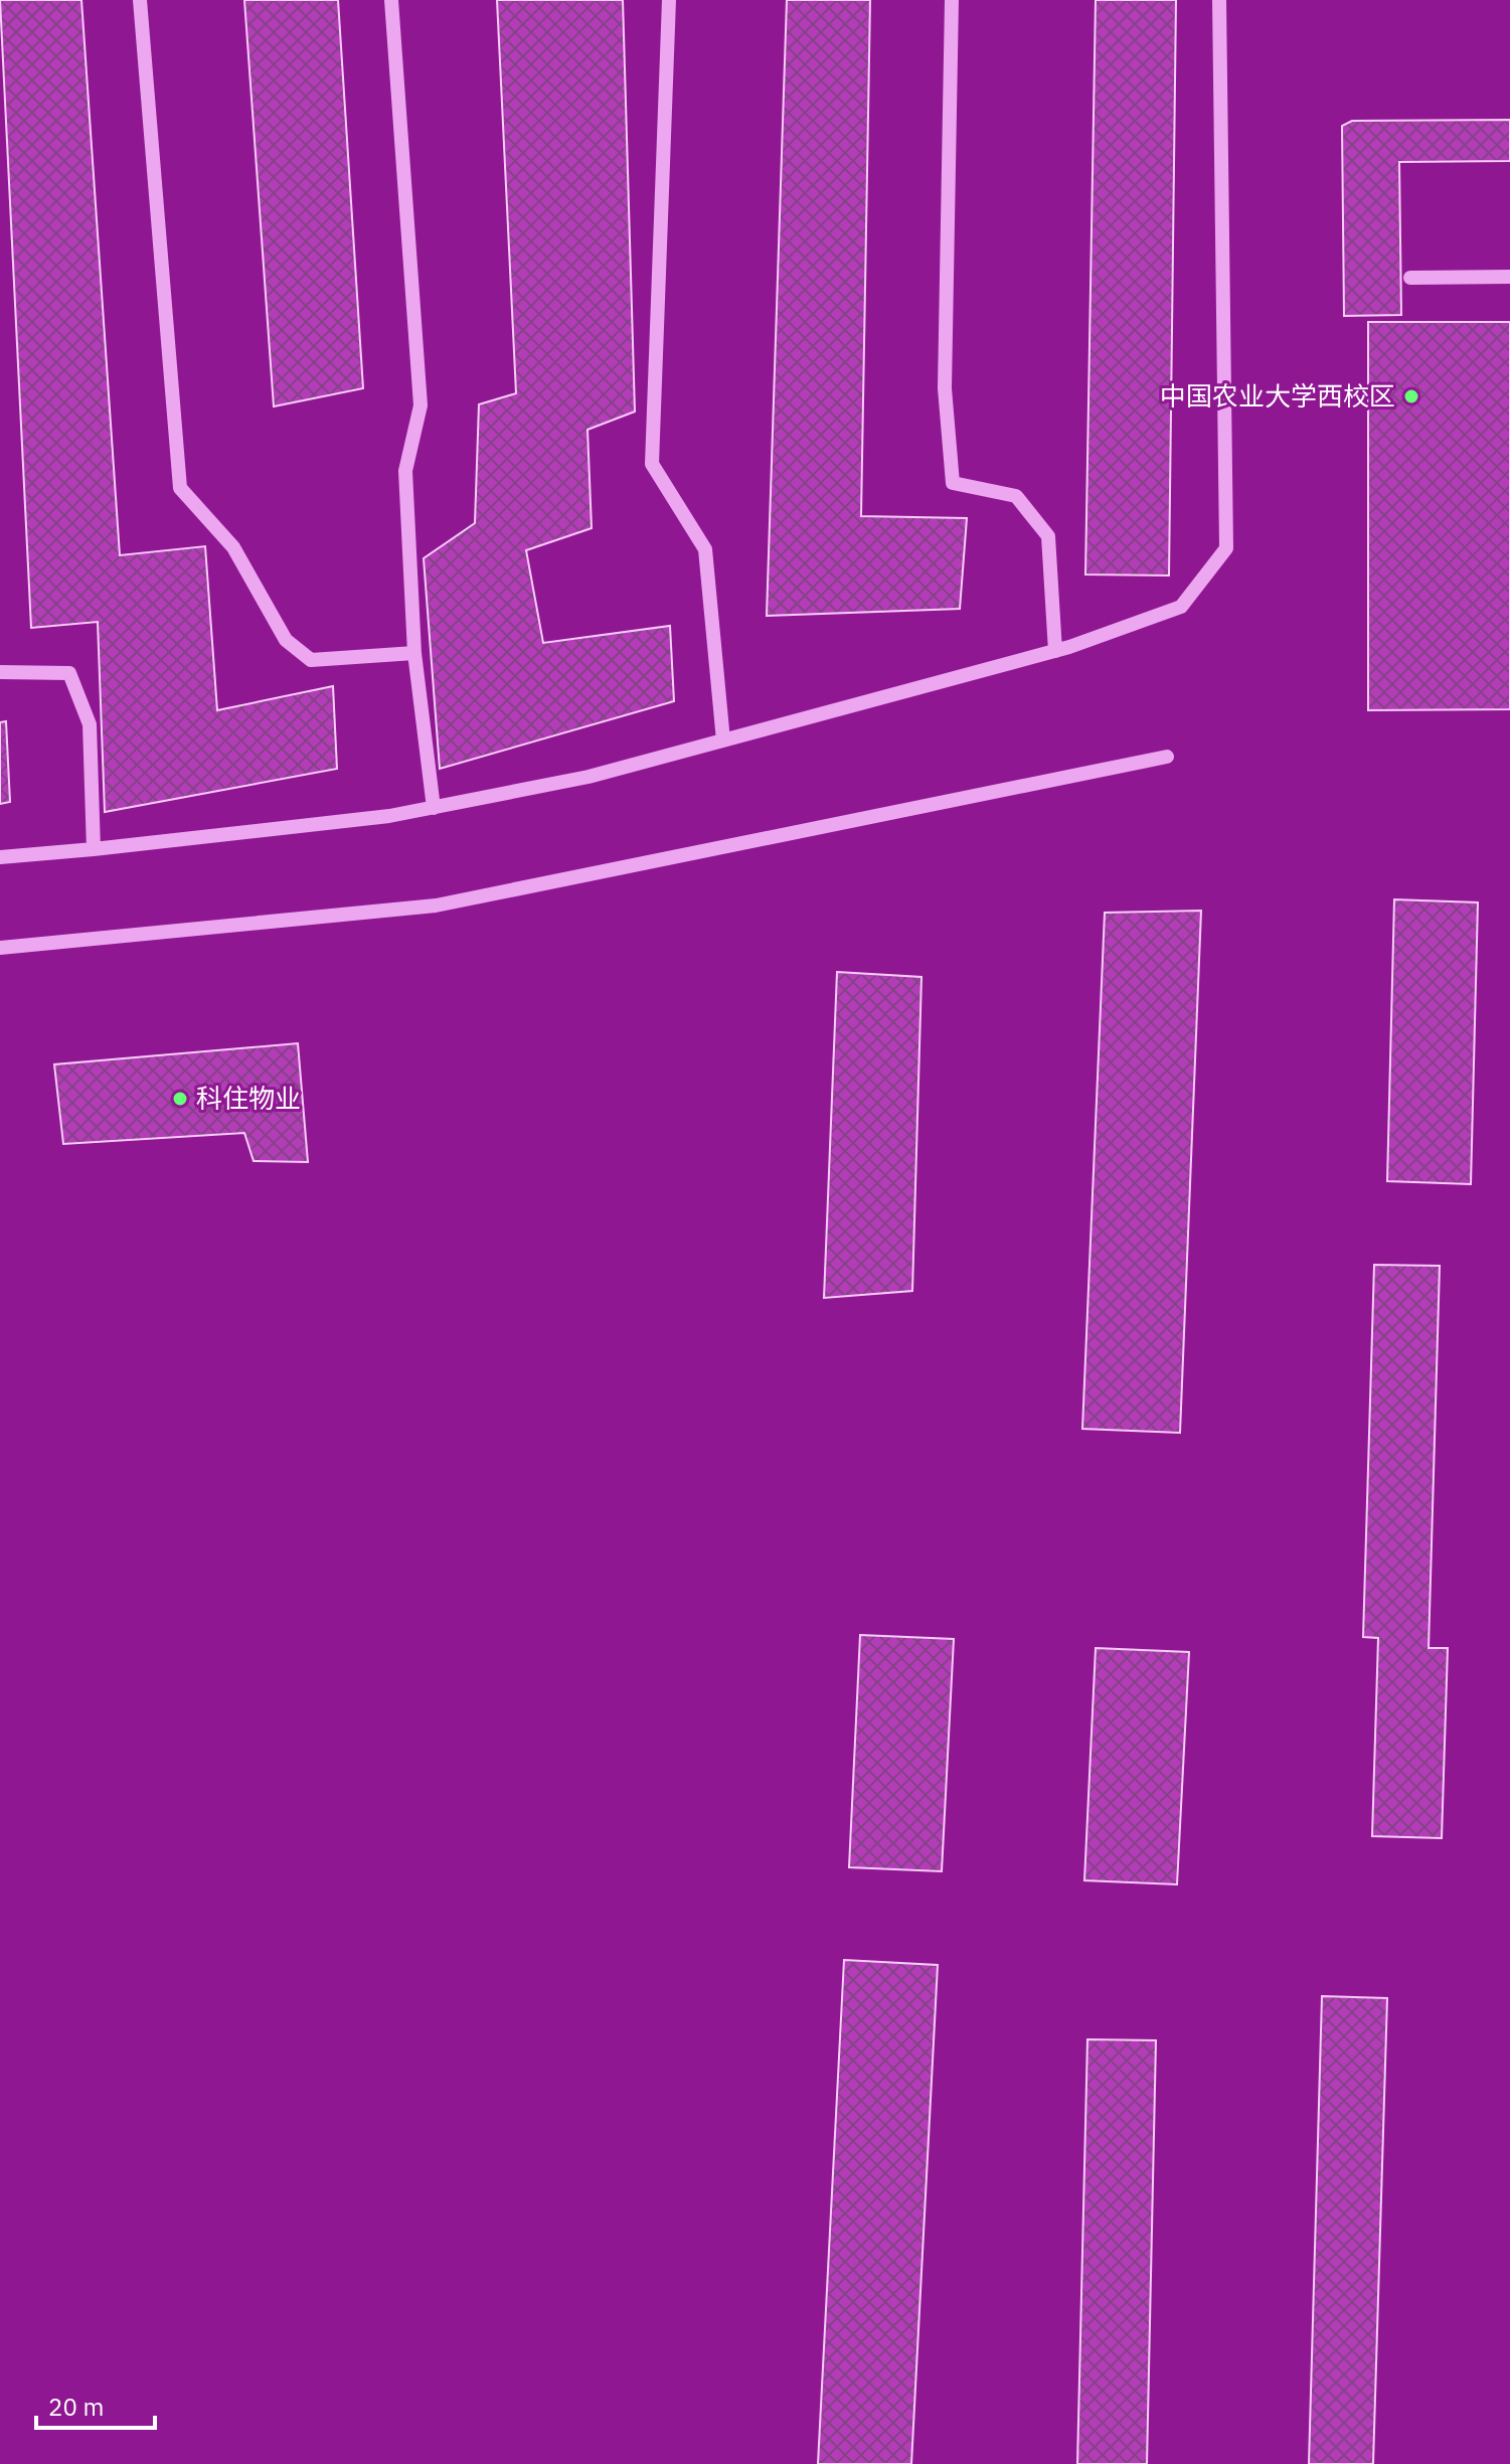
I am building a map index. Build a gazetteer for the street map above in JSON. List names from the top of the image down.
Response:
{
  "places": ["中国农业大学西校区", "科住物业"],
  "scale_bar": "20 m"
}
